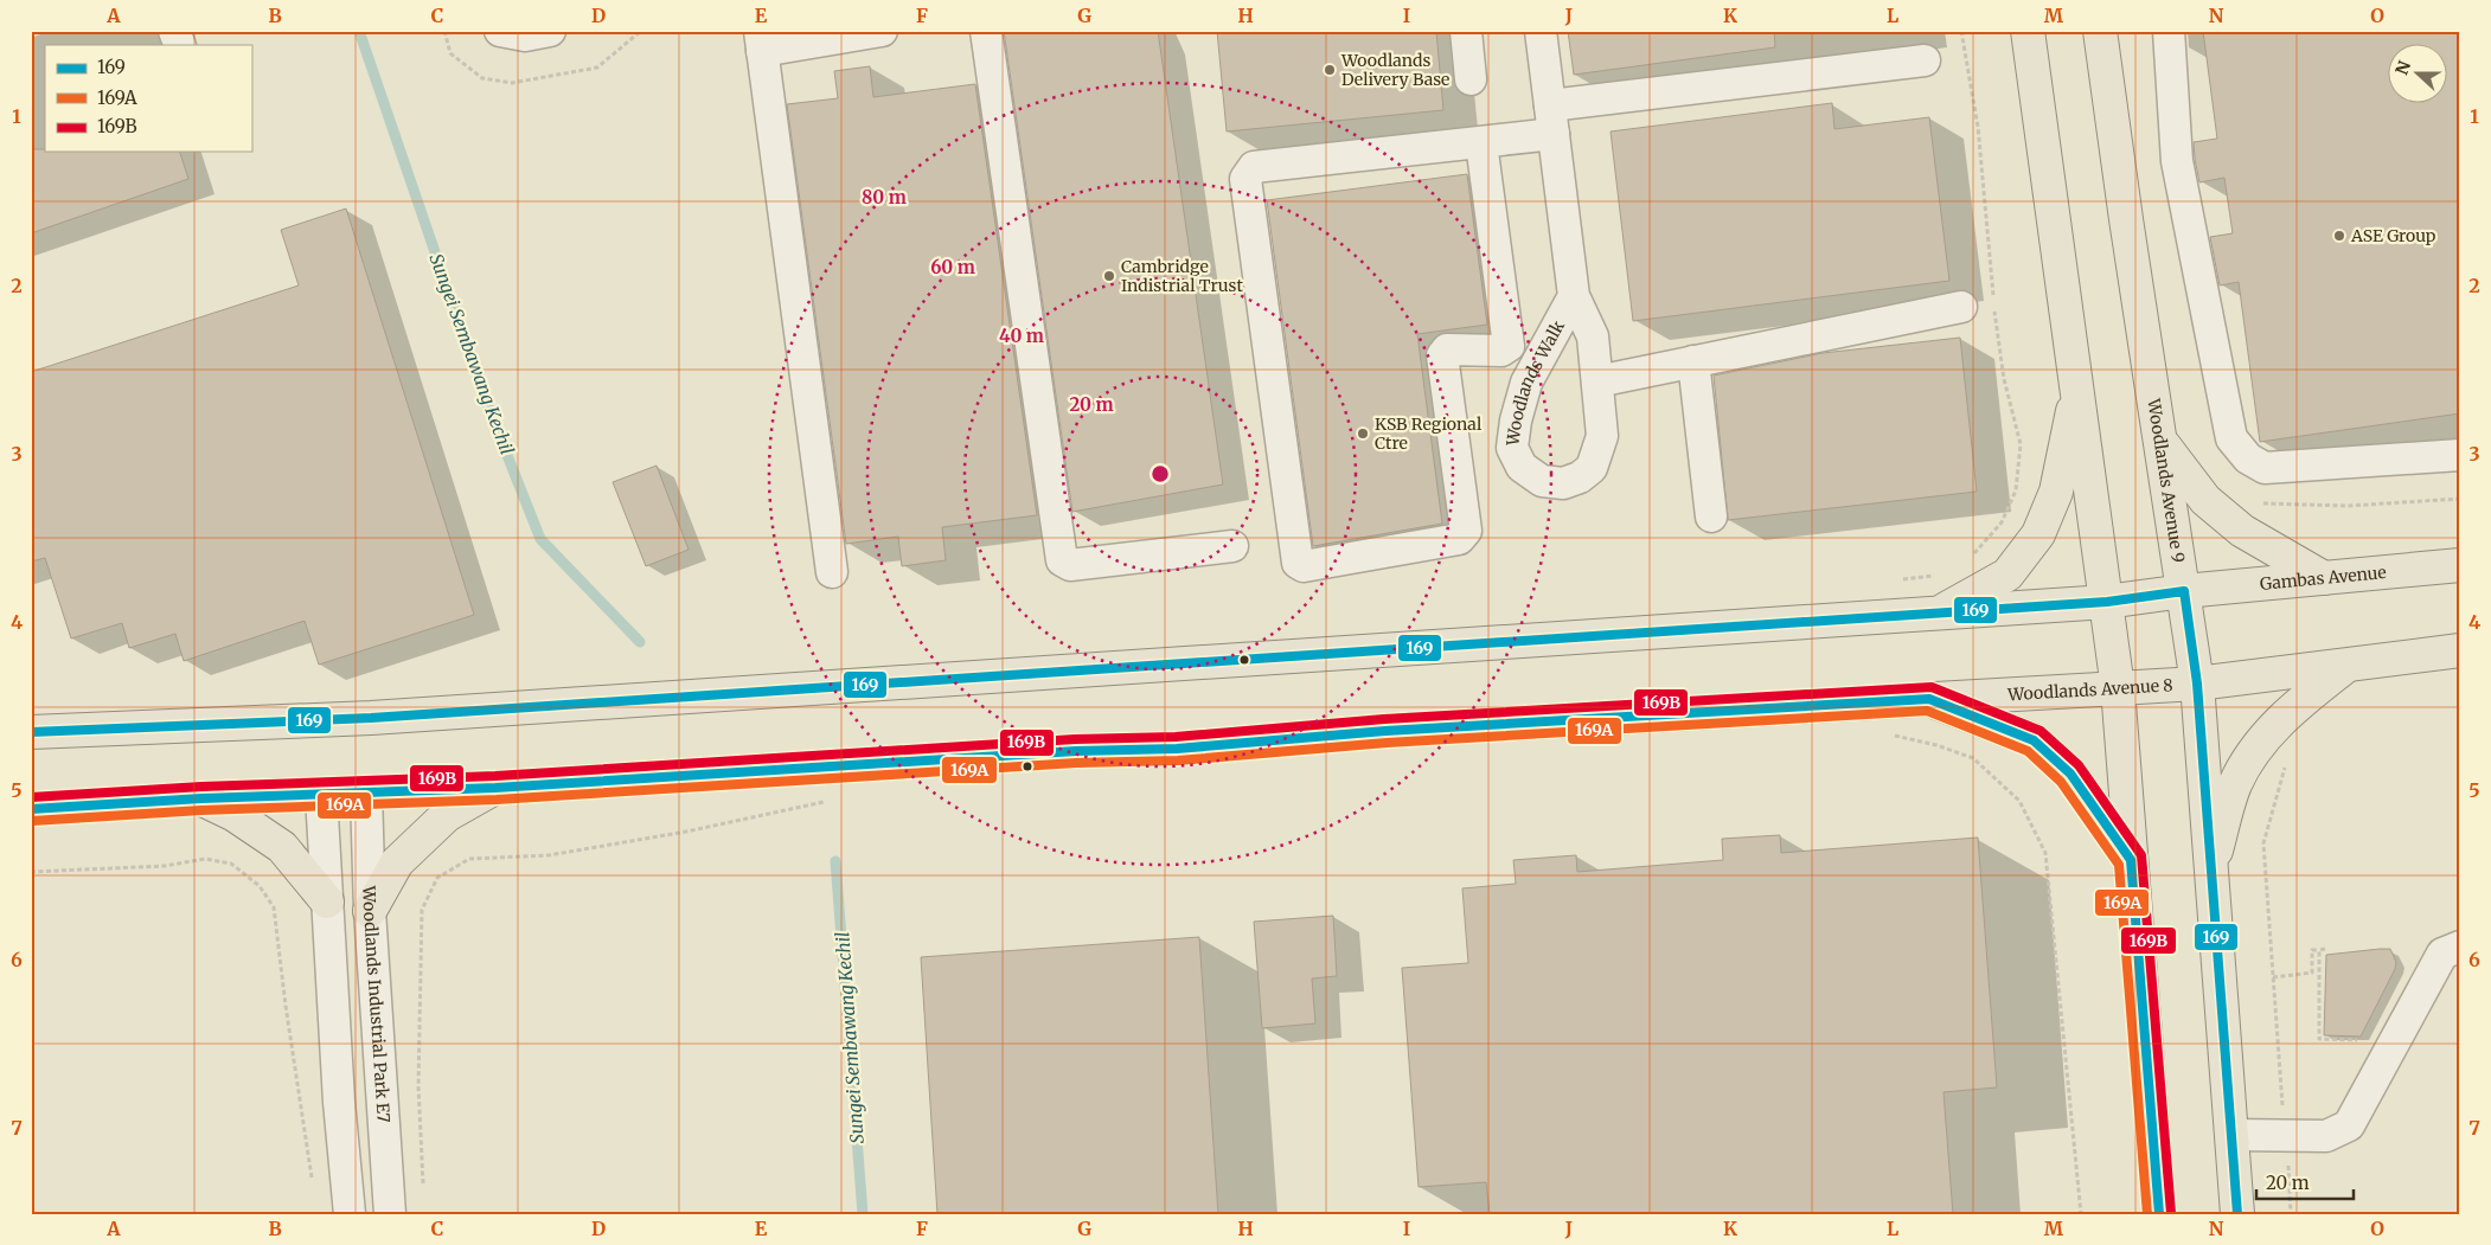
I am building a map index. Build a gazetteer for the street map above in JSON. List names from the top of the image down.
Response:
{
  "streets": {
    "main road": ["Woodlands Avenue 9", "Gambas Avenue", "Woodlands Avenue 8"],
    "street": ["Woodlands Walk", "Woodlands Industrial Park E7"]
  },
  "crossings": [
    ["Woodlands Avenue 9", "Gambas Avenue"],
    ["Woodlands Avenue 9", "Woodlands Avenue 8"],
    ["Woodlands Avenue 8", "Woodlands Industrial Park E7"]
  ],
  "water": ["Sungei Sembawang Kechil"],
  "places": [
    "Woodlands Delivery Base",
    "ASE Group",
    "Cambridge Indistrial Trust",
    "KSB Regional Ctre"
  ],
  "lines": ["transit line 169", "transit line 169B", "transit line 169A"],
  "legend": ["169", "169A", "169B"],
  "scale_bar": "20 m",
  "north": "left",
  "grid": {
    "columns": [
      "A",
      "B",
      "C",
      "D",
      "E",
      "F",
      "G",
      "H",
      "I",
      "J",
      "K",
      "L",
      "M",
      "N",
      "O"
    ],
    "rows": [
      "1",
      "2",
      "3",
      "4",
      "5",
      "6",
      "7"
    ]
  },
  "rings": [
    "80 m",
    "60 m",
    "40 m",
    "20 m"
  ]
}
